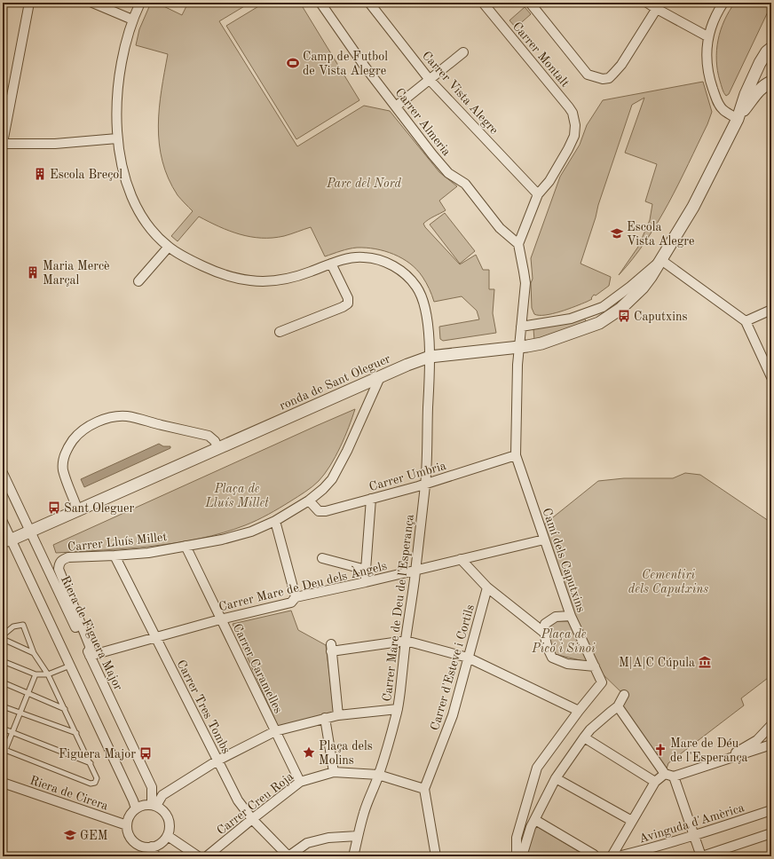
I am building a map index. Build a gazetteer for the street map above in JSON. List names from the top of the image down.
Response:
{
  "streets": {
    "street": [
      "Carrer Montalt",
      "Carrer Vista Alegre",
      "Carrer Almeria",
      "ronda de Sant Oleguer",
      "Carrer Umbria",
      "Carrer Lluís Millet",
      "Camí dels Caputxins",
      "Carrer Mare de Deu dels Àngels",
      "Carrer Mare de Deu de l'Esperança",
      "Riera de Figuera Major",
      "Carrer d'Esteve i Cortils",
      "Carrer Caramelles",
      "Carrer Tres Tombs",
      "Riera de Cirera",
      "Carrer Creu Roja",
      "Avinguda d'Amèrica"
    ]
  },
  "crossings": [
    ["Carrer Montalt", "Carrer Vista Alegre"],
    ["Carrer Almeria", "Camí dels Caputxins"],
    ["ronda de Sant Oleguer", "Carrer Lluís Millet"],
    ["ronda de Sant Oleguer", "Camí dels Caputxins"],
    ["ronda de Sant Oleguer", "Carrer Mare de Deu de l'Esperança"],
    ["ronda de Sant Oleguer", "Riera de Figuera Major"],
    ["Carrer Umbria", "Carrer Lluís Millet"],
    ["Carrer Umbria", "Camí dels Caputxins"],
    ["Carrer Umbria", "Carrer Mare de Deu de l'Esperança"],
    ["Carrer Lluís Millet", "Carrer Mare de Deu dels Àngels"],
    ["Carrer Lluís Millet", "Riera de Figuera Major"],
    ["Carrer Lluís Millet", "Carrer Caramelles"],
    ["Carrer Lluís Millet", "Carrer Tres Tombs"],
    ["Camí dels Caputxins", "Carrer Mare de Deu dels Àngels"],
    ["Carrer Mare de Deu dels Àngels", "Carrer Mare de Deu de l'Esperança"],
    ["Carrer Mare de Deu dels Àngels", "Riera de Figuera Major"],
    ["Carrer Mare de Deu dels Àngels", "Carrer Caramelles"],
    ["Carrer Mare de Deu dels Àngels", "Carrer Tres Tombs"],
    ["Carrer Mare de Deu de l'Esperança", "Carrer Creu Roja"],
    ["Riera de Figuera Major", "Riera de Cirera"],
    ["Carrer d'Esteve i Cortils", "Carrer Creu Roja"],
    ["Carrer Caramelles", "Carrer Creu Roja"],
    ["Carrer Tres Tombs", "Carrer Creu Roja"]
  ],
  "parks": [
    "Parc del Nord",
    "Plaça de Lluís Millet",
    "Cementiri dels Caputxins",
    "Plaça de Picó i Sinoi"
  ],
  "places": {
    "sports": ["Camp de Futbol de Vista Alegre"],
    "building": ["Escola Breçol", "Maria Mercè Marçal"],
    "school or university": ["Escola Vista Alegre", "GEM"],
    "bus stop": ["Caputxins", "Sant Oleguer", "Figuera Major"],
    "museum": ["M|A|C Cúpula"],
    "church": ["Mare de Déu de l'Esperança"],
    "place": ["Plaça dels Molins"]
  }
}
